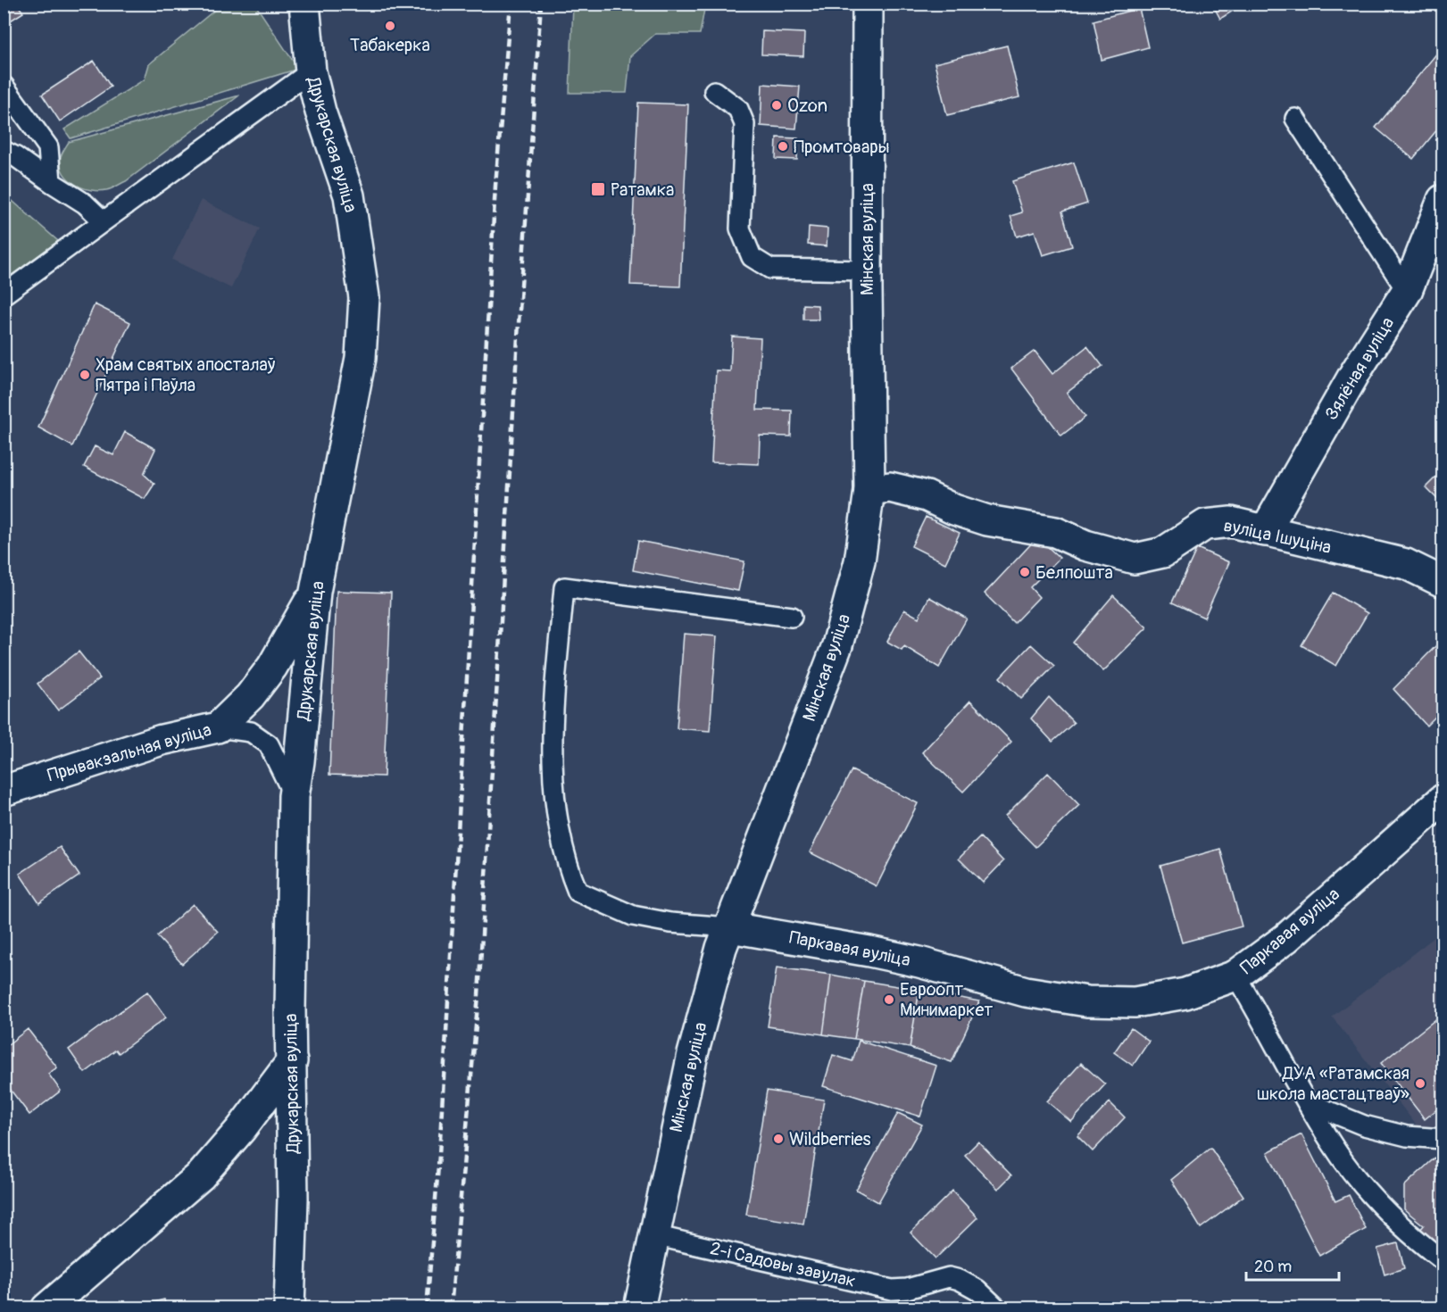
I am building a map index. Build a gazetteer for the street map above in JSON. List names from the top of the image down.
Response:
{
  "streets": {
    "street": [
      "Друкарская вуліца",
      "Мінская вуліца",
      "Зялёная вуліца",
      "вуліца Ішуціна",
      "Прывакзальная вуліца",
      "Паркавая вуліца"
    ],
    "lane": ["2-і Садовы завулак"]
  },
  "crossings": [
    ["Друкарская вуліца", "Прывакзальная вуліца"],
    ["Мінская вуліца", "вуліца Ішуціна"],
    ["Мінская вуліца", "Паркавая вуліца"],
    ["Мінская вуліца", "2-і Садовы завулак"],
    ["Зялёная вуліца", "вуліца Ішуціна"]
  ],
  "places": {
    "other": [
      "Табакерка",
      "Ozon",
      "Промтовары",
      "Храм святых апосталаў Пятра і Паўла",
      "Белпошта",
      "Евроопт Минимаркет",
      "ДУА «Ратамская школа мастацтваў»",
      "Wildberries"
    ],
    "transit": ["Ратамка"]
  },
  "scale_bar": "20 m"
}
